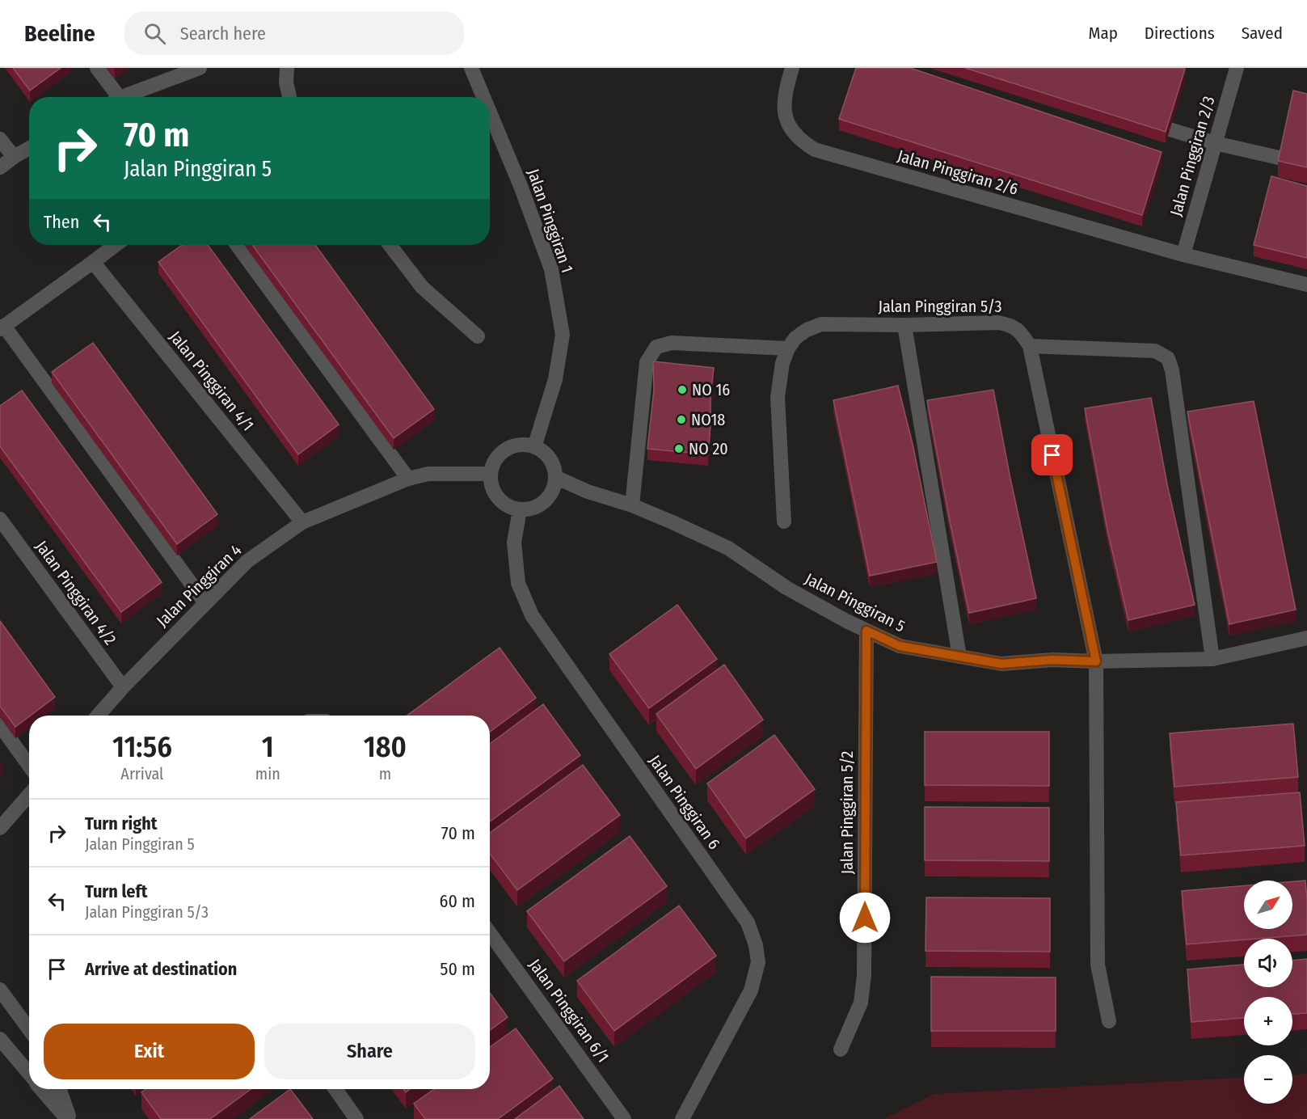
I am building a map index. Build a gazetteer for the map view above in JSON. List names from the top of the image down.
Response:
{
  "streets": {
    "street": [
      "Jalan Pinggiran 2/3",
      "Jalan Pinggiran 2/6",
      "Jalan Pinggiran 1",
      "Jalan Pinggiran 5/3",
      "Jalan Pinggiran 4/1",
      "Jalan Pinggiran 4",
      "Jalan Pinggiran 4/2",
      "Jalan Pinggiran 5",
      "Jalan Pinggiran 6",
      "Jalan Pinggiran 5/2",
      "Jalan Pinggiran 6/1"
    ]
  },
  "crossings": [
    ["Jalan Pinggiran 2/3", "Jalan Pinggiran 2/6"],
    ["Jalan Pinggiran 1", "Jalan Pinggiran 4"],
    ["Jalan Pinggiran 1", "Jalan Pinggiran 5"],
    ["Jalan Pinggiran 1", "Jalan Pinggiran 6"],
    ["Jalan Pinggiran 5/3", "Jalan Pinggiran 5"],
    ["Jalan Pinggiran 4/1", "Jalan Pinggiran 4"],
    ["Jalan Pinggiran 4", "Jalan Pinggiran 4/2"],
    ["Jalan Pinggiran 4", "Jalan Pinggiran 5"],
    ["Jalan Pinggiran 4", "Jalan Pinggiran 6"],
    ["Jalan Pinggiran 5", "Jalan Pinggiran 6"],
    ["Jalan Pinggiran 5", "Jalan Pinggiran 5/2"]
  ],
  "places": ["NO 16", "NO18", "NO 20"],
  "north": "top right",
  "page": {
    "header": "Beeline",
    "search": "Search here",
    "nav": ["Map", "Directions", "Saved"],
    "turn": ["70 m", "Jalan Pinggiran 5"],
    "then": "Then",
    "eta": [
      "11:56",
      "Arrival",
      "1",
      "min",
      "180",
      "m"
    ],
    "list": [
      {
        "name": "Turn right",
        "note": "Jalan Pinggiran 5",
        "value": "70 m"
      },
      {
        "name": "Turn left",
        "note": "Jalan Pinggiran 5/3",
        "value": "60 m"
      },
      {
        "name": "Arrive at destination",
        "value": "50 m"
      }
    ],
    "map_buttons": ["+", "−"],
    "buttons": ["Exit", "Share"]
  }
}
